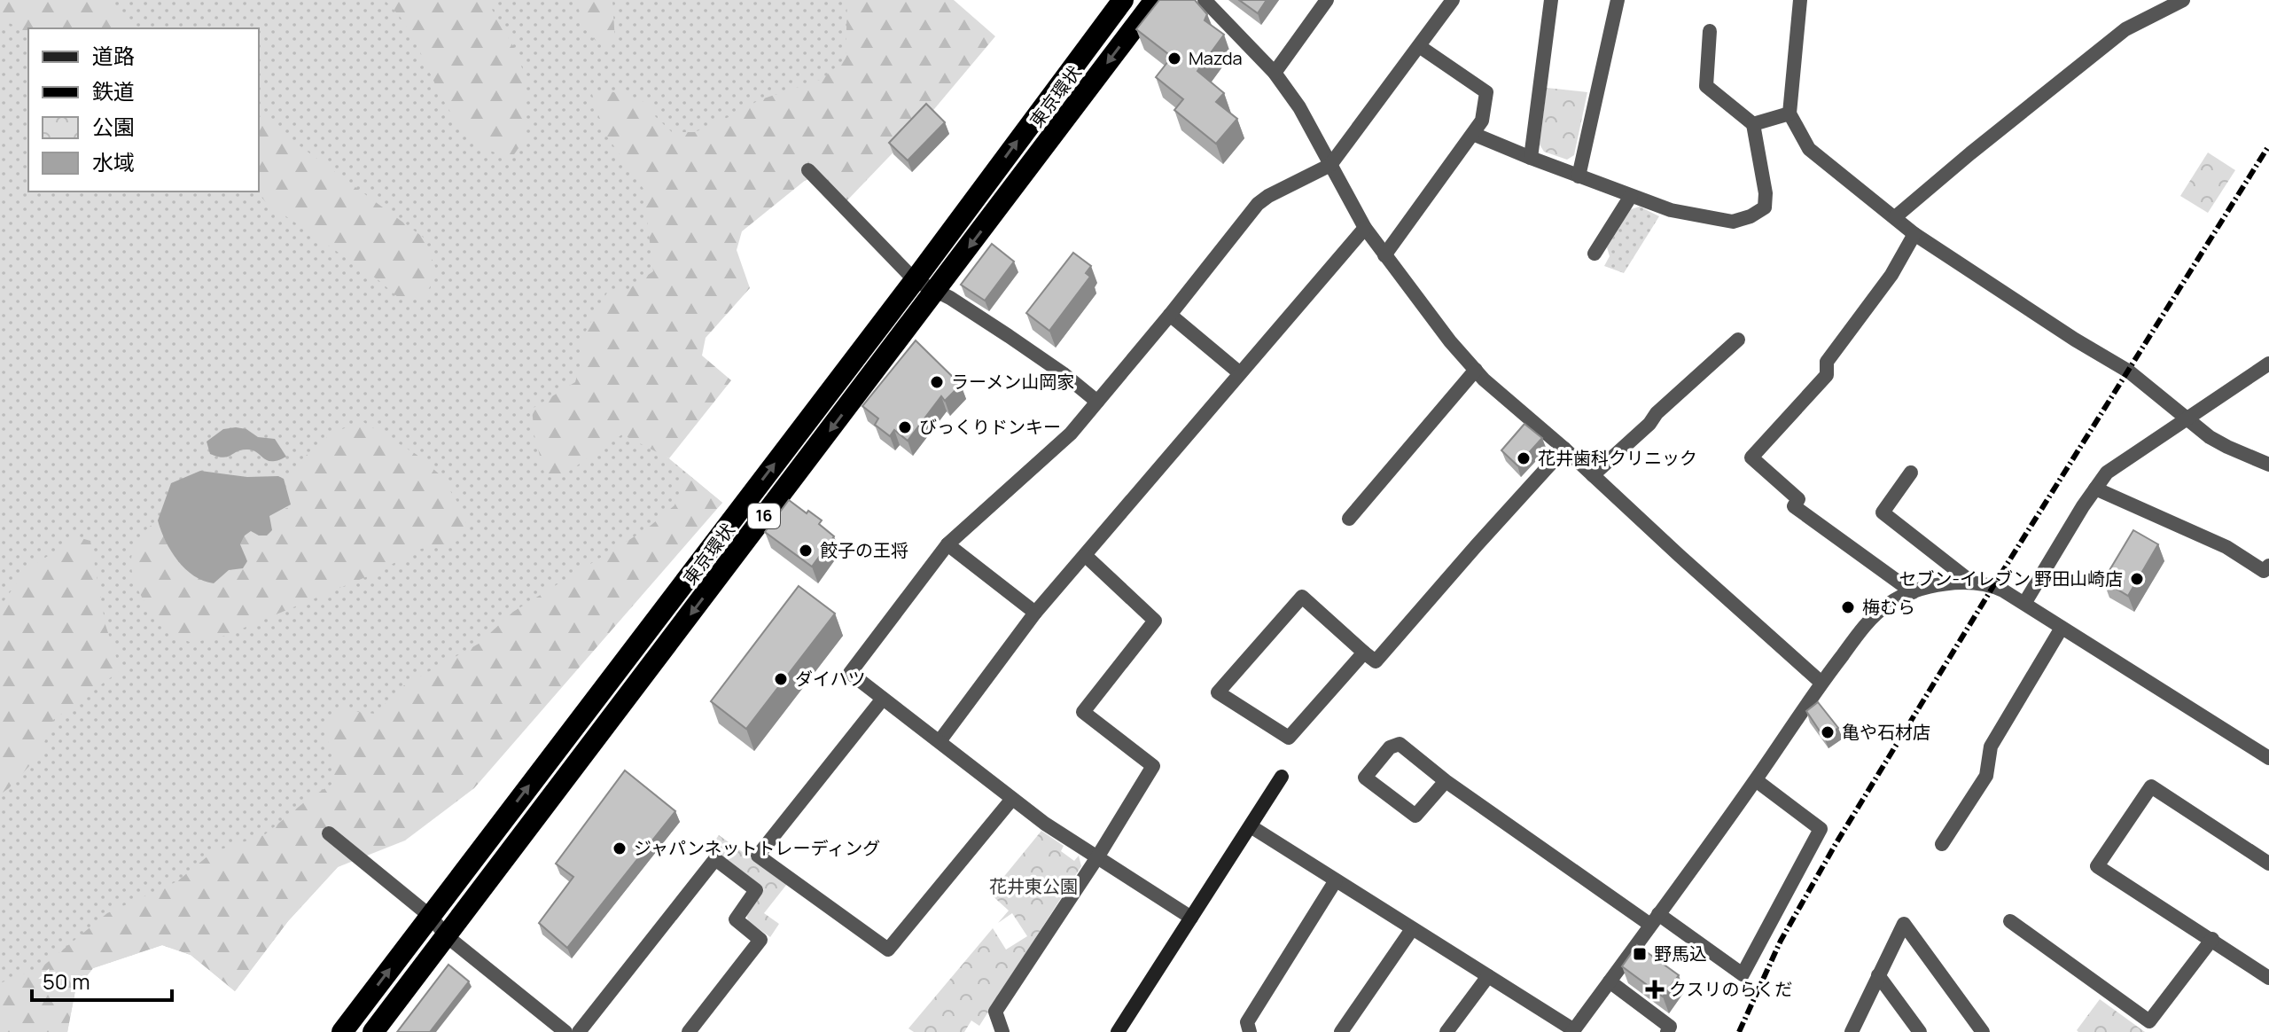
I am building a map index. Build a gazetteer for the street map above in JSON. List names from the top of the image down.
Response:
{
  "streets": {
    "highway": ["東京環状", "16"]
  },
  "parks": ["花井東公園"],
  "places": {
    "other": [
      "Mazda",
      "ラーメン山岡家",
      "びっくりドンキー",
      "花井歯科クリニック",
      "餃子の王将",
      "セブン-イレブン 野田山崎店",
      "梅むら",
      "ダイハツ",
      "亀や石材店",
      "ジャパンネットトレーディング"
    ],
    "transit": ["野馬込"],
    "health": ["クスリのらくだ"]
  },
  "legend": [
    "道路",
    "鉄道",
    "公園",
    "水域"
  ],
  "scale_bar": "50 m"
}
